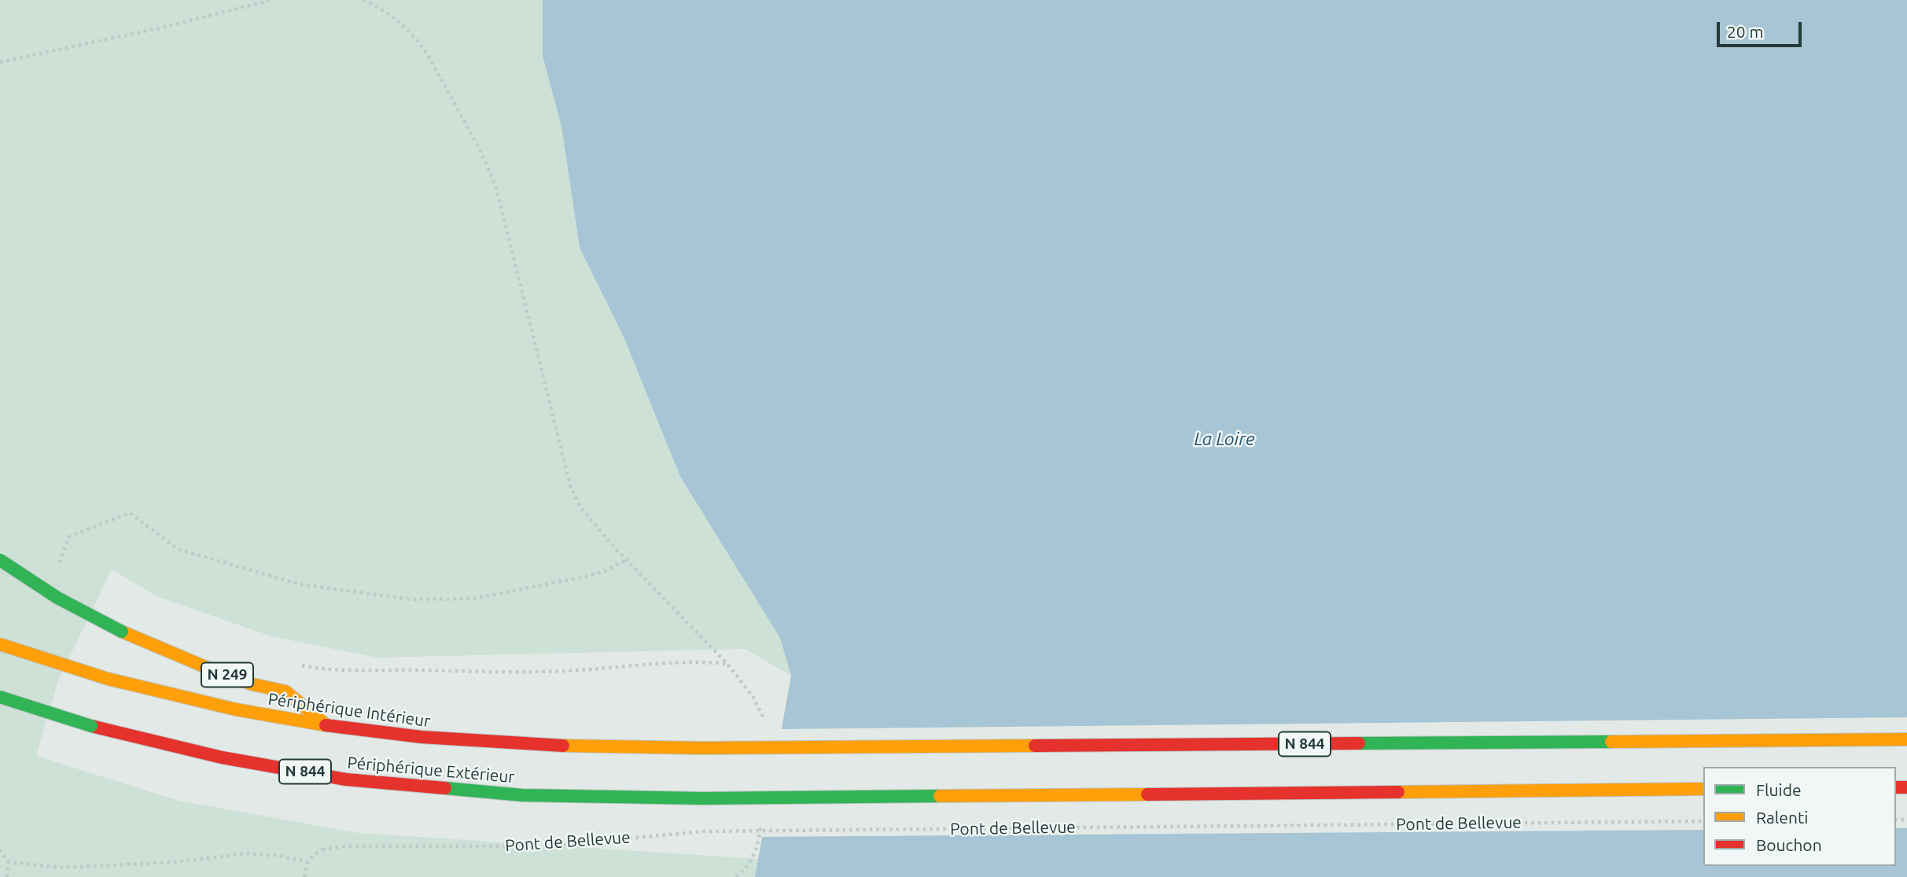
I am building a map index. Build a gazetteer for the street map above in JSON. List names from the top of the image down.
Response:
{
  "streets": {
    "highway": [
      "N 249",
      "Périphérique Intérieur",
      "N 844",
      "Périphérique Extérieur"
    ],
    "path": ["Pont de Bellevue"]
  },
  "crossings": [
    ["N 249", "Périphérique Intérieur"]
  ],
  "water": ["La Loire"],
  "legend": ["Fluide", "Ralenti", "Bouchon"],
  "scale_bar": "20 m"
}
